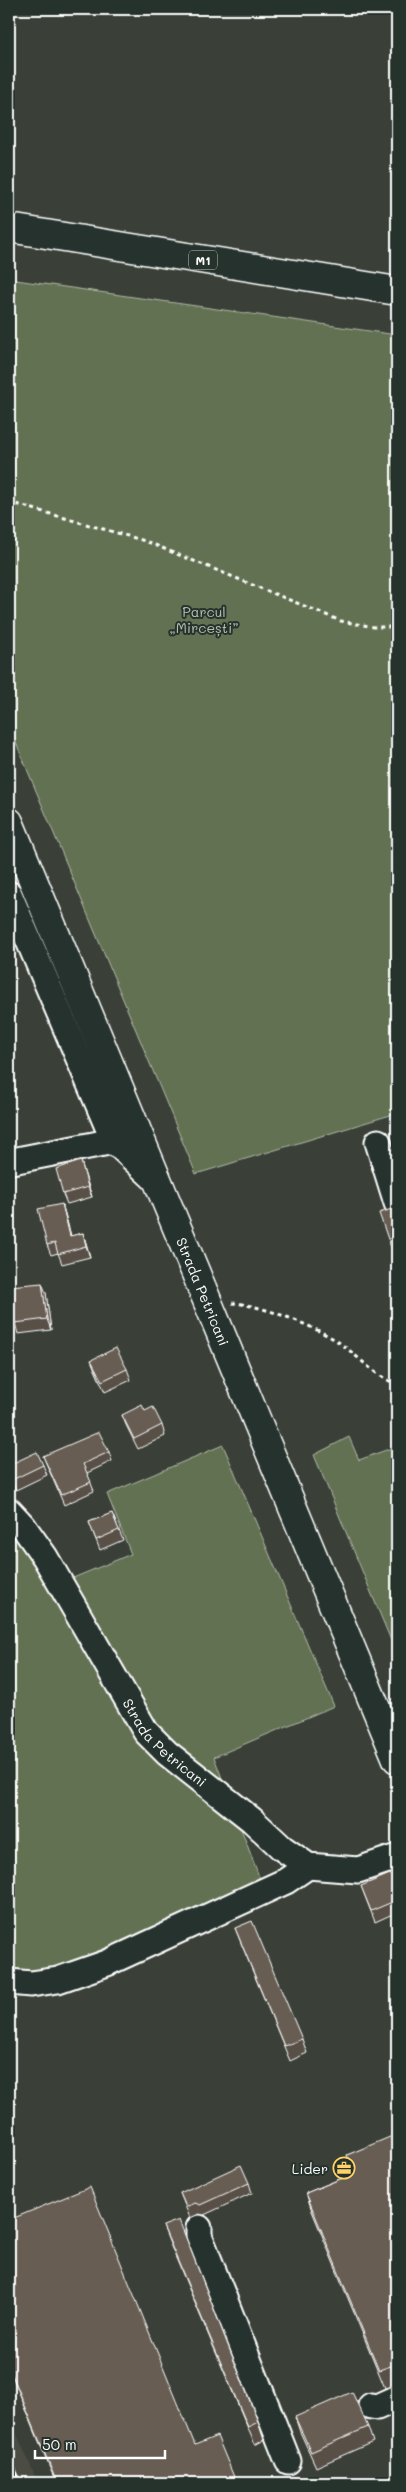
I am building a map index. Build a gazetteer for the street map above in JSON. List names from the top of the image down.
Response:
{
  "streets": {
    "main road": ["M1", "Strada Petricani"]
  },
  "parks": ["Parcul „Mircești”"],
  "places": {
    "office": ["Lider"]
  },
  "scale_bar": "50 m"
}
